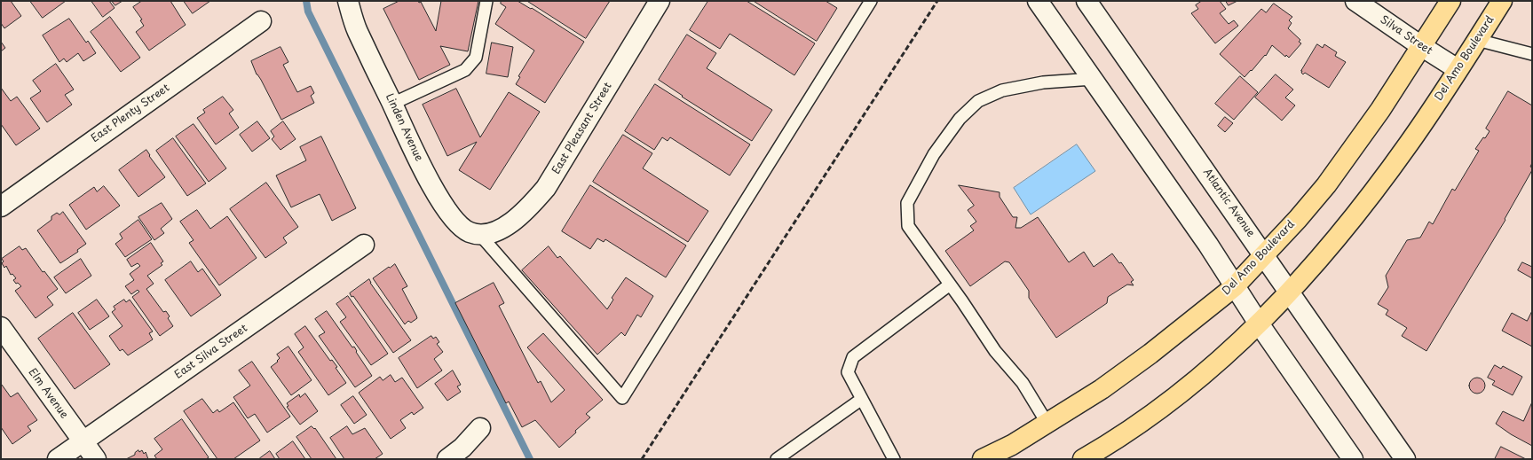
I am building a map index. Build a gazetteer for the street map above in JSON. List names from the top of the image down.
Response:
{
  "streets": {
    "main road": ["Del Amo Boulevard"],
    "street": [
      "Silva Street",
      "East Plenty Street",
      "Linden Avenue",
      "East Pleasant Street",
      "Atlantic Avenue",
      "East Silva Street",
      "Elm Avenue"
    ]
  },
  "crossings": [
    ["Silva Street", "Del Amo Boulevard"],
    ["Del Amo Boulevard", "Atlantic Avenue"],
    ["Linden Avenue", "East Pleasant Street"],
    ["East Silva Street", "Elm Avenue"]
  ]
}
